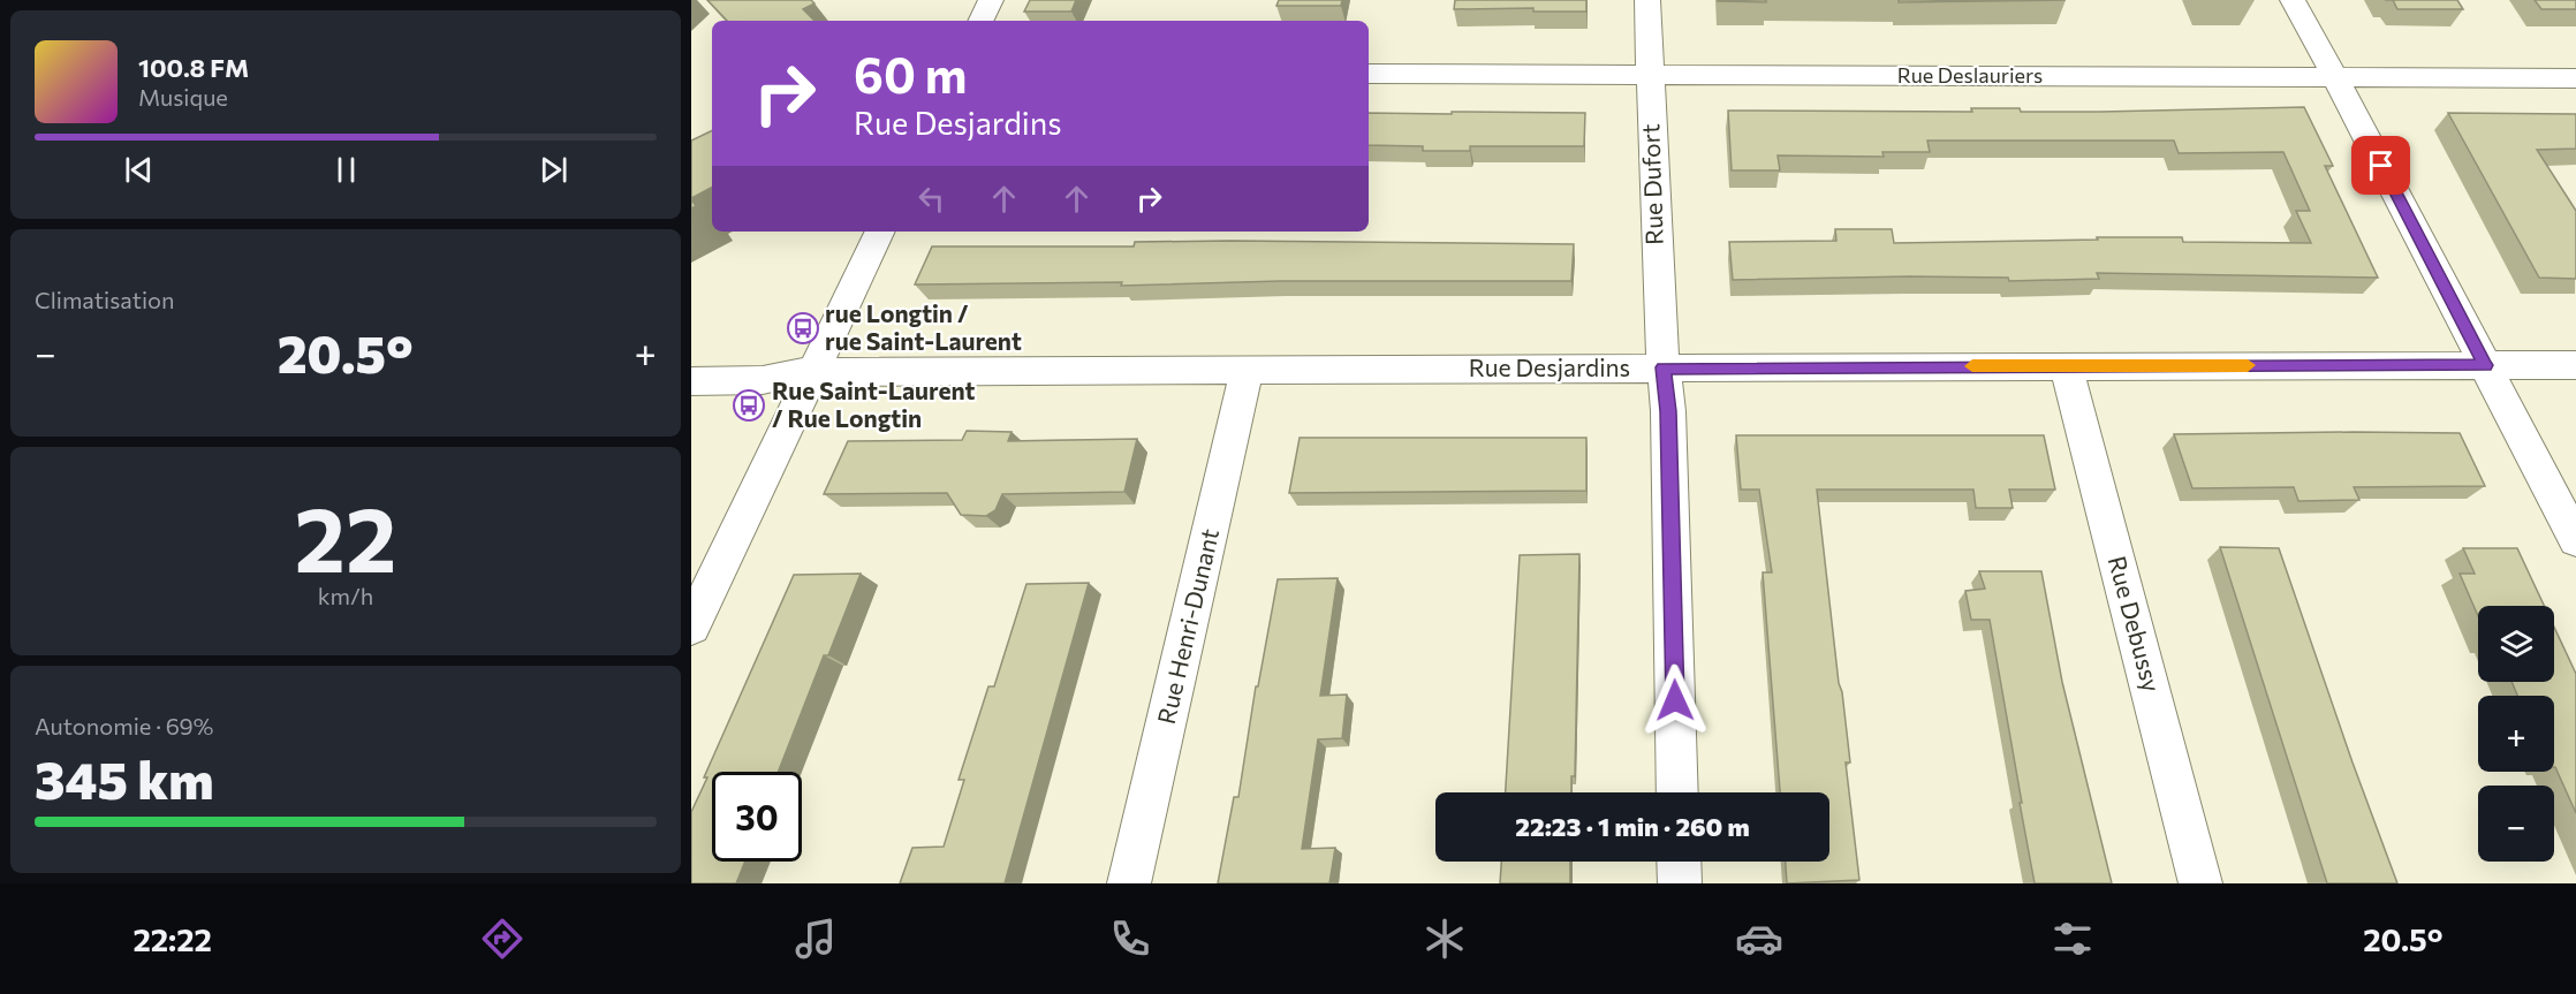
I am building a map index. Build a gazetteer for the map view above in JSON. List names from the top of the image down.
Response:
{
  "streets": {
    "street": [
      "Rue Deslauriers",
      "Rue Dufort",
      "Rue Desjardins",
      "Rue Debussy",
      "Rue Henri-Dunant"
    ]
  },
  "crossings": [
    ["Rue Deslauriers", "Rue Dufort"],
    ["Rue Dufort", "Rue Desjardins"],
    ["Rue Desjardins", "Rue Debussy"],
    ["Rue Desjardins", "Rue Henri-Dunant"]
  ],
  "places": {
    "bus stop": ["rue Longtin / rue Saint-Laurent", "Rue Saint-Laurent / Rue Longtin"]
  },
  "page": {
    "turn": ["60 m", "Rue Desjardins"],
    "song": ["100.8 FM", "Musique"],
    "tile": [
      "Climatisation",
      ["22", "km/h"],
      ["Autonomie · 69%", "345 km"]
    ],
    "heat": ["−", "20.5°", "+"],
    "map_buttons": ["+", "−"],
    "limit": "30",
    "trip": "22:23 · 1 min · 260 m",
    "tabs": ["22:22", "20.5°"]
  }
}
